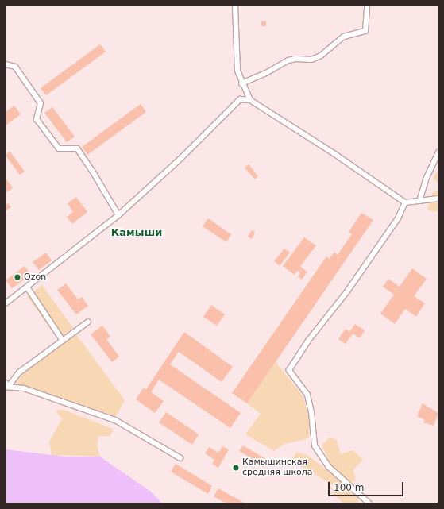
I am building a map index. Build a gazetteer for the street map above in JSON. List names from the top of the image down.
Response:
{
  "districts": ["Камыши"],
  "places": ["Ozon", "Камышинская средняя школа"],
  "scale_bar": "100 m"
}
